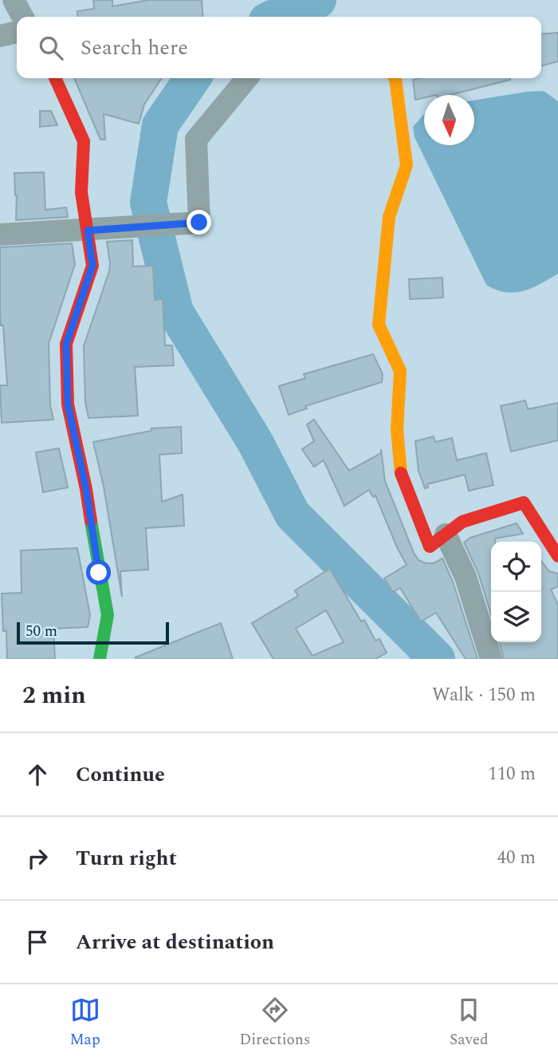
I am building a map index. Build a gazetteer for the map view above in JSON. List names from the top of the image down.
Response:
{
  "scale_bar": "50 m",
  "north": "bottom",
  "page": {
    "search": "Search here",
    "scale": "50 m",
    "heading": ["2 min", "Walk · 150 m"],
    "list": [
      ["Continue", "110 m"],
      ["Turn right", "40 m"],
      "Arrive at destination"
    ],
    "nav": ["Map", "Directions", "Saved"]
  }
}
